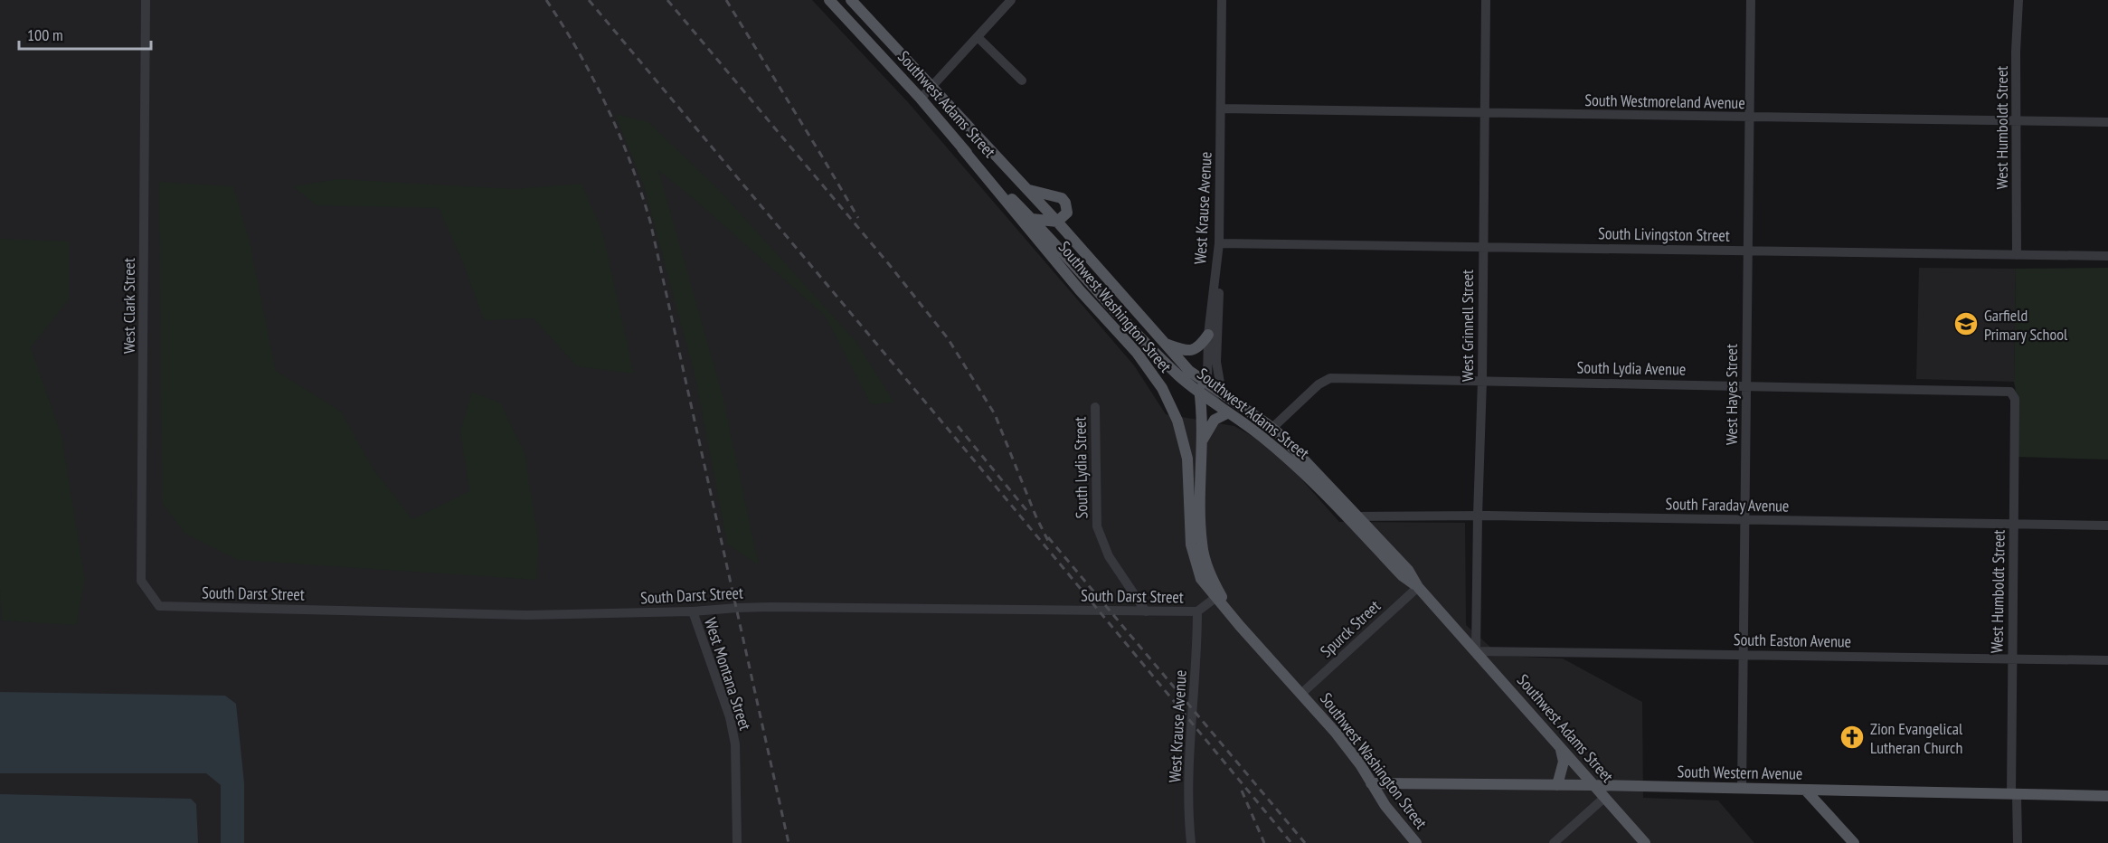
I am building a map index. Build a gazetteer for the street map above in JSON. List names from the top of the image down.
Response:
{
  "streets": {
    "main road": ["Southwest Adams Street", "Southwest Washington Street", "South Western Avenue"],
    "street": [
      "South Westmoreland Avenue",
      "West Humboldt Street",
      "West Krause Avenue",
      "South Livingston Street",
      "West Clark Street",
      "West Grinnell Street",
      "South Lydia Avenue",
      "West Hayes Street",
      "South Lydia Street",
      "South Faraday Avenue",
      "South Darst Street",
      "Spurck Street",
      "South Easton Avenue",
      "West Montana Street"
    ]
  },
  "crossings": [
    ["South Westmoreland Avenue", "West Humboldt Street"],
    ["South Westmoreland Avenue", "West Krause Avenue"],
    ["South Westmoreland Avenue", "West Grinnell Street"],
    ["South Westmoreland Avenue", "West Hayes Street"],
    ["Southwest Adams Street", "West Krause Avenue"],
    ["Southwest Adams Street", "Southwest Washington Street"],
    ["Southwest Adams Street", "West Grinnell Street"],
    ["Southwest Adams Street", "South Lydia Avenue"],
    ["Southwest Adams Street", "South Faraday Avenue"],
    ["Southwest Adams Street", "Spurck Street"],
    ["Southwest Adams Street", "South Easton Avenue"],
    ["Southwest Adams Street", "South Western Avenue"],
    ["West Humboldt Street", "South Livingston Street"],
    ["West Humboldt Street", "South Lydia Avenue"],
    ["West Humboldt Street", "South Faraday Avenue"],
    ["West Humboldt Street", "South Easton Avenue"],
    ["West Humboldt Street", "South Western Avenue"],
    ["West Krause Avenue", "South Livingston Street"],
    ["West Krause Avenue", "South Darst Street"],
    ["South Livingston Street", "West Grinnell Street"],
    ["South Livingston Street", "West Hayes Street"],
    ["West Clark Street", "South Darst Street"],
    ["Southwest Washington Street", "South Darst Street"],
    ["Southwest Washington Street", "Spurck Street"],
    ["Southwest Washington Street", "South Western Avenue"],
    ["West Grinnell Street", "South Lydia Avenue"],
    ["West Grinnell Street", "South Faraday Avenue"],
    ["West Grinnell Street", "South Easton Avenue"],
    ["South Lydia Avenue", "West Hayes Street"],
    ["West Hayes Street", "South Faraday Avenue"],
    ["West Hayes Street", "South Easton Avenue"],
    ["West Hayes Street", "South Western Avenue"],
    ["South Lydia Street", "South Darst Street"],
    ["South Darst Street", "West Montana Street"]
  ],
  "places": {
    "school or university": ["Garfield Primary School"],
    "church": ["Zion Evangelical Lutheran Church"]
  },
  "scale_bar": "100 m"
}
